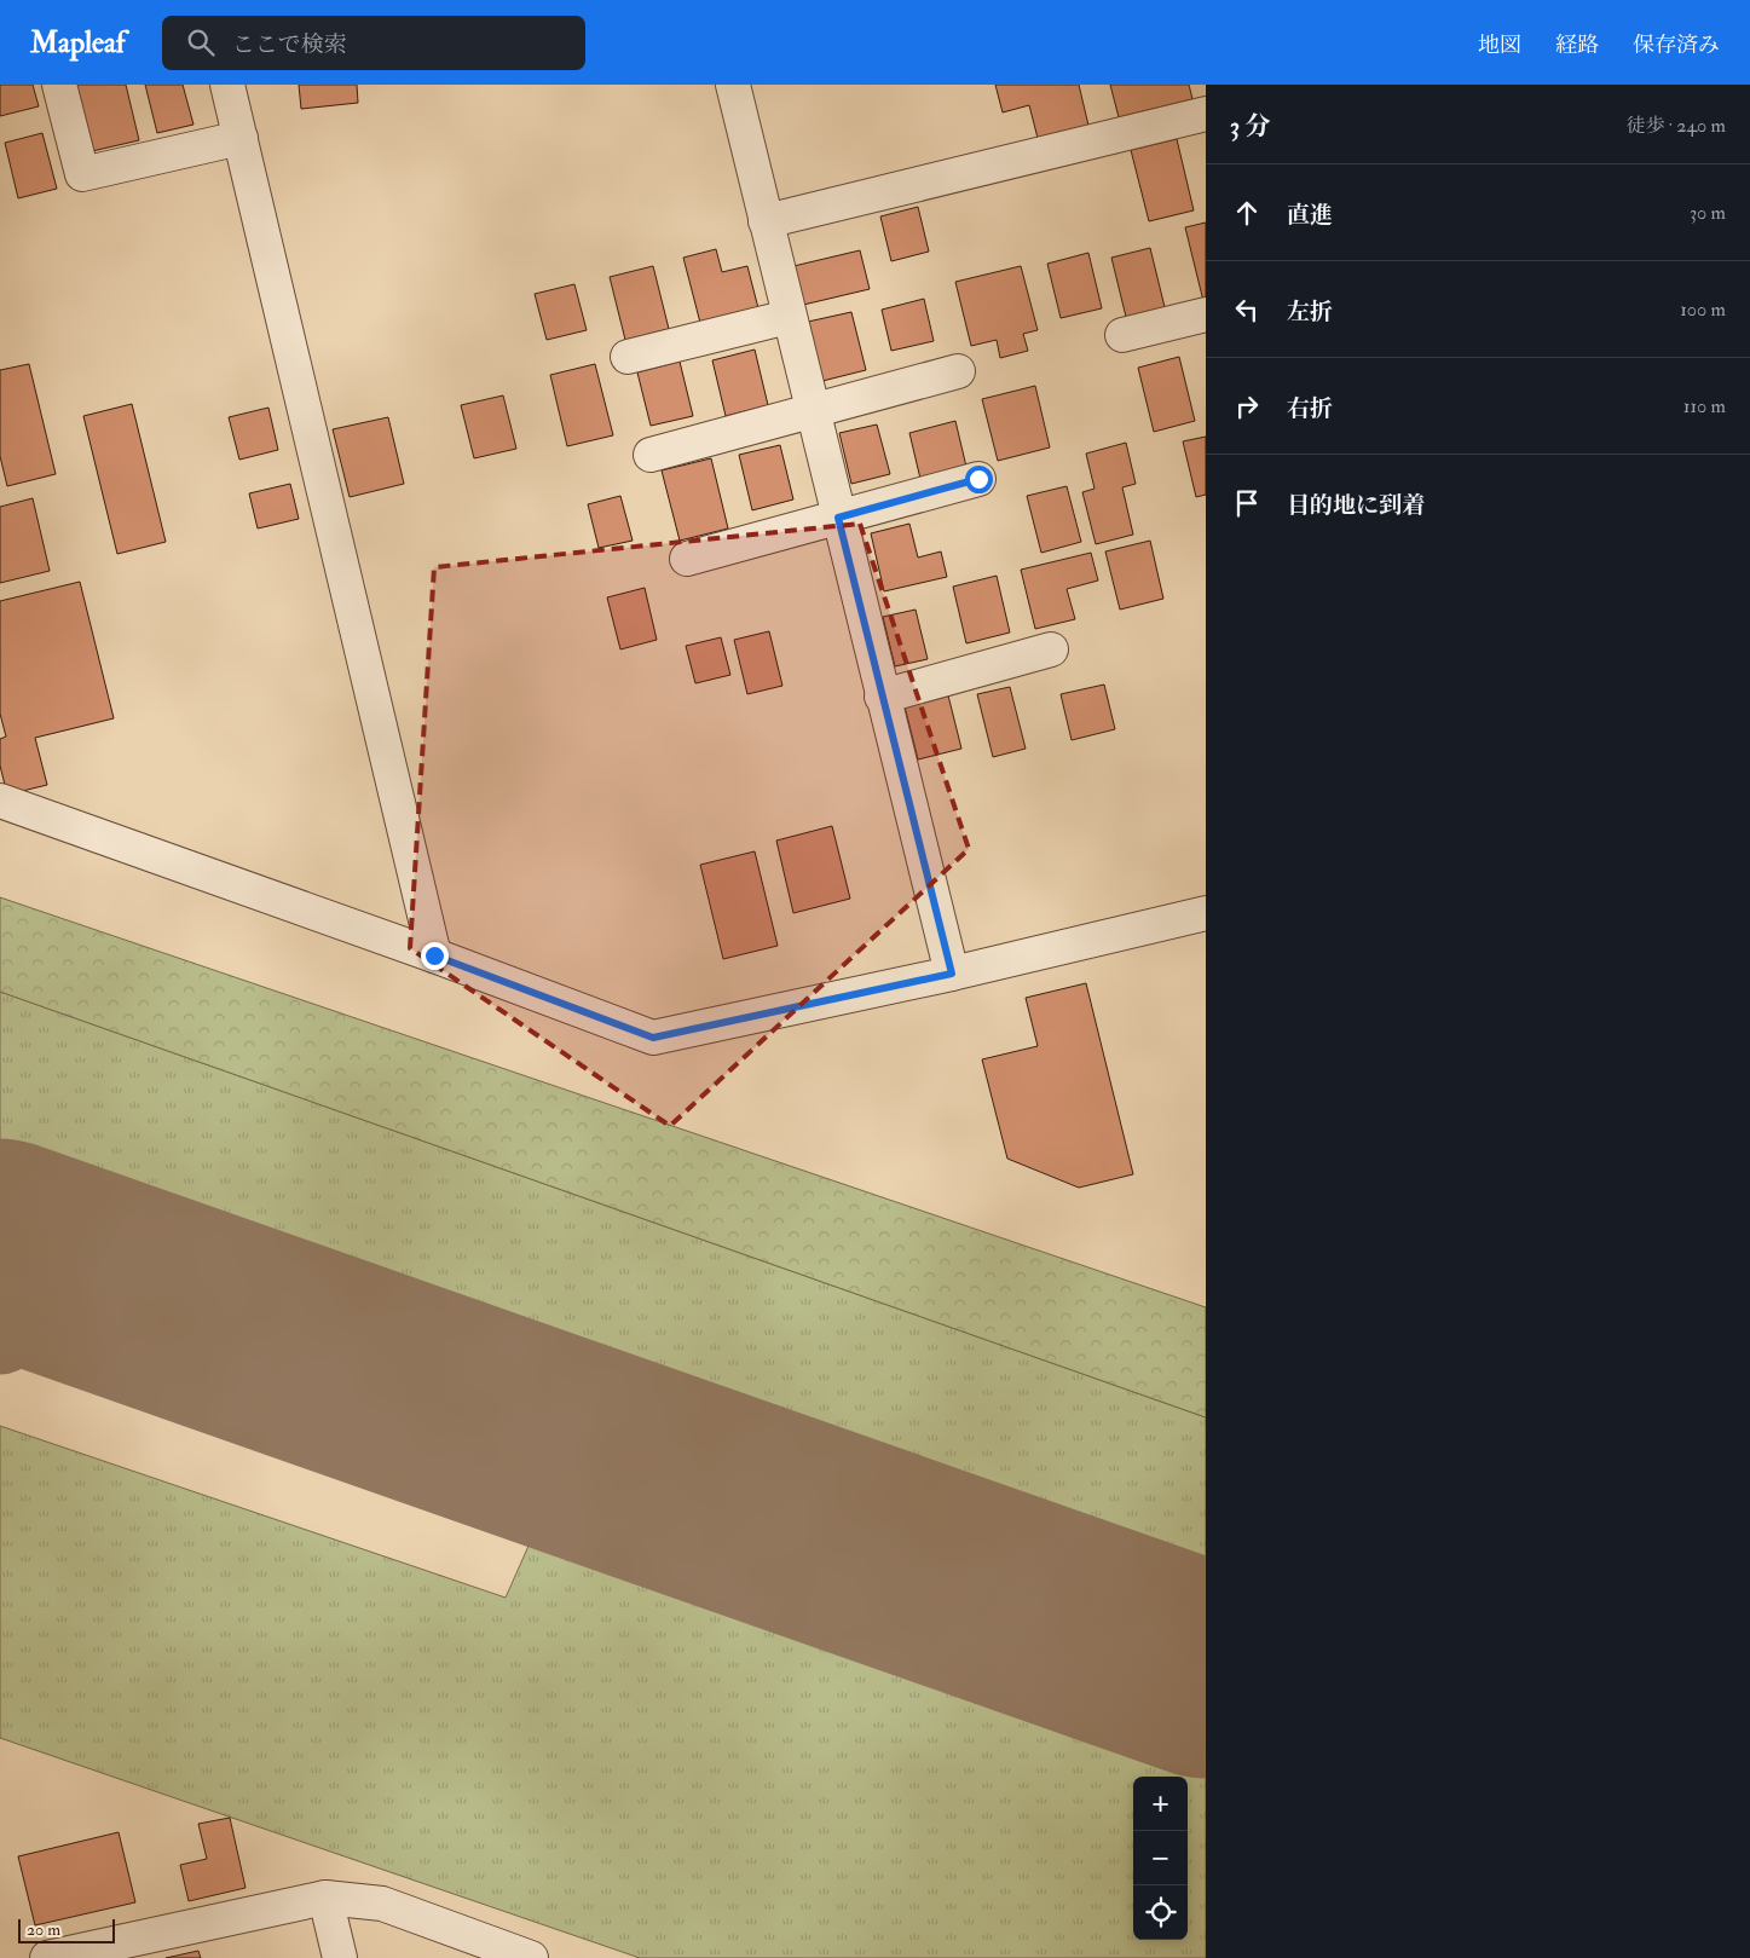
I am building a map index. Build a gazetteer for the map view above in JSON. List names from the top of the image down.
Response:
{
  "scale_bar": "20 m",
  "page": {
    "header": "Mapleaf",
    "search": "ここで検索",
    "nav": ["地図", "経路", "保存済み"],
    "heading": ["3 分", "徒歩 · 240 m"],
    "list": [
      ["直進", "30 m"],
      ["左折", "100 m"],
      ["右折", "110 m"],
      "目的地に到着"
    ],
    "map_buttons": ["+", "−"],
    "scale": "20 m"
  }
}
